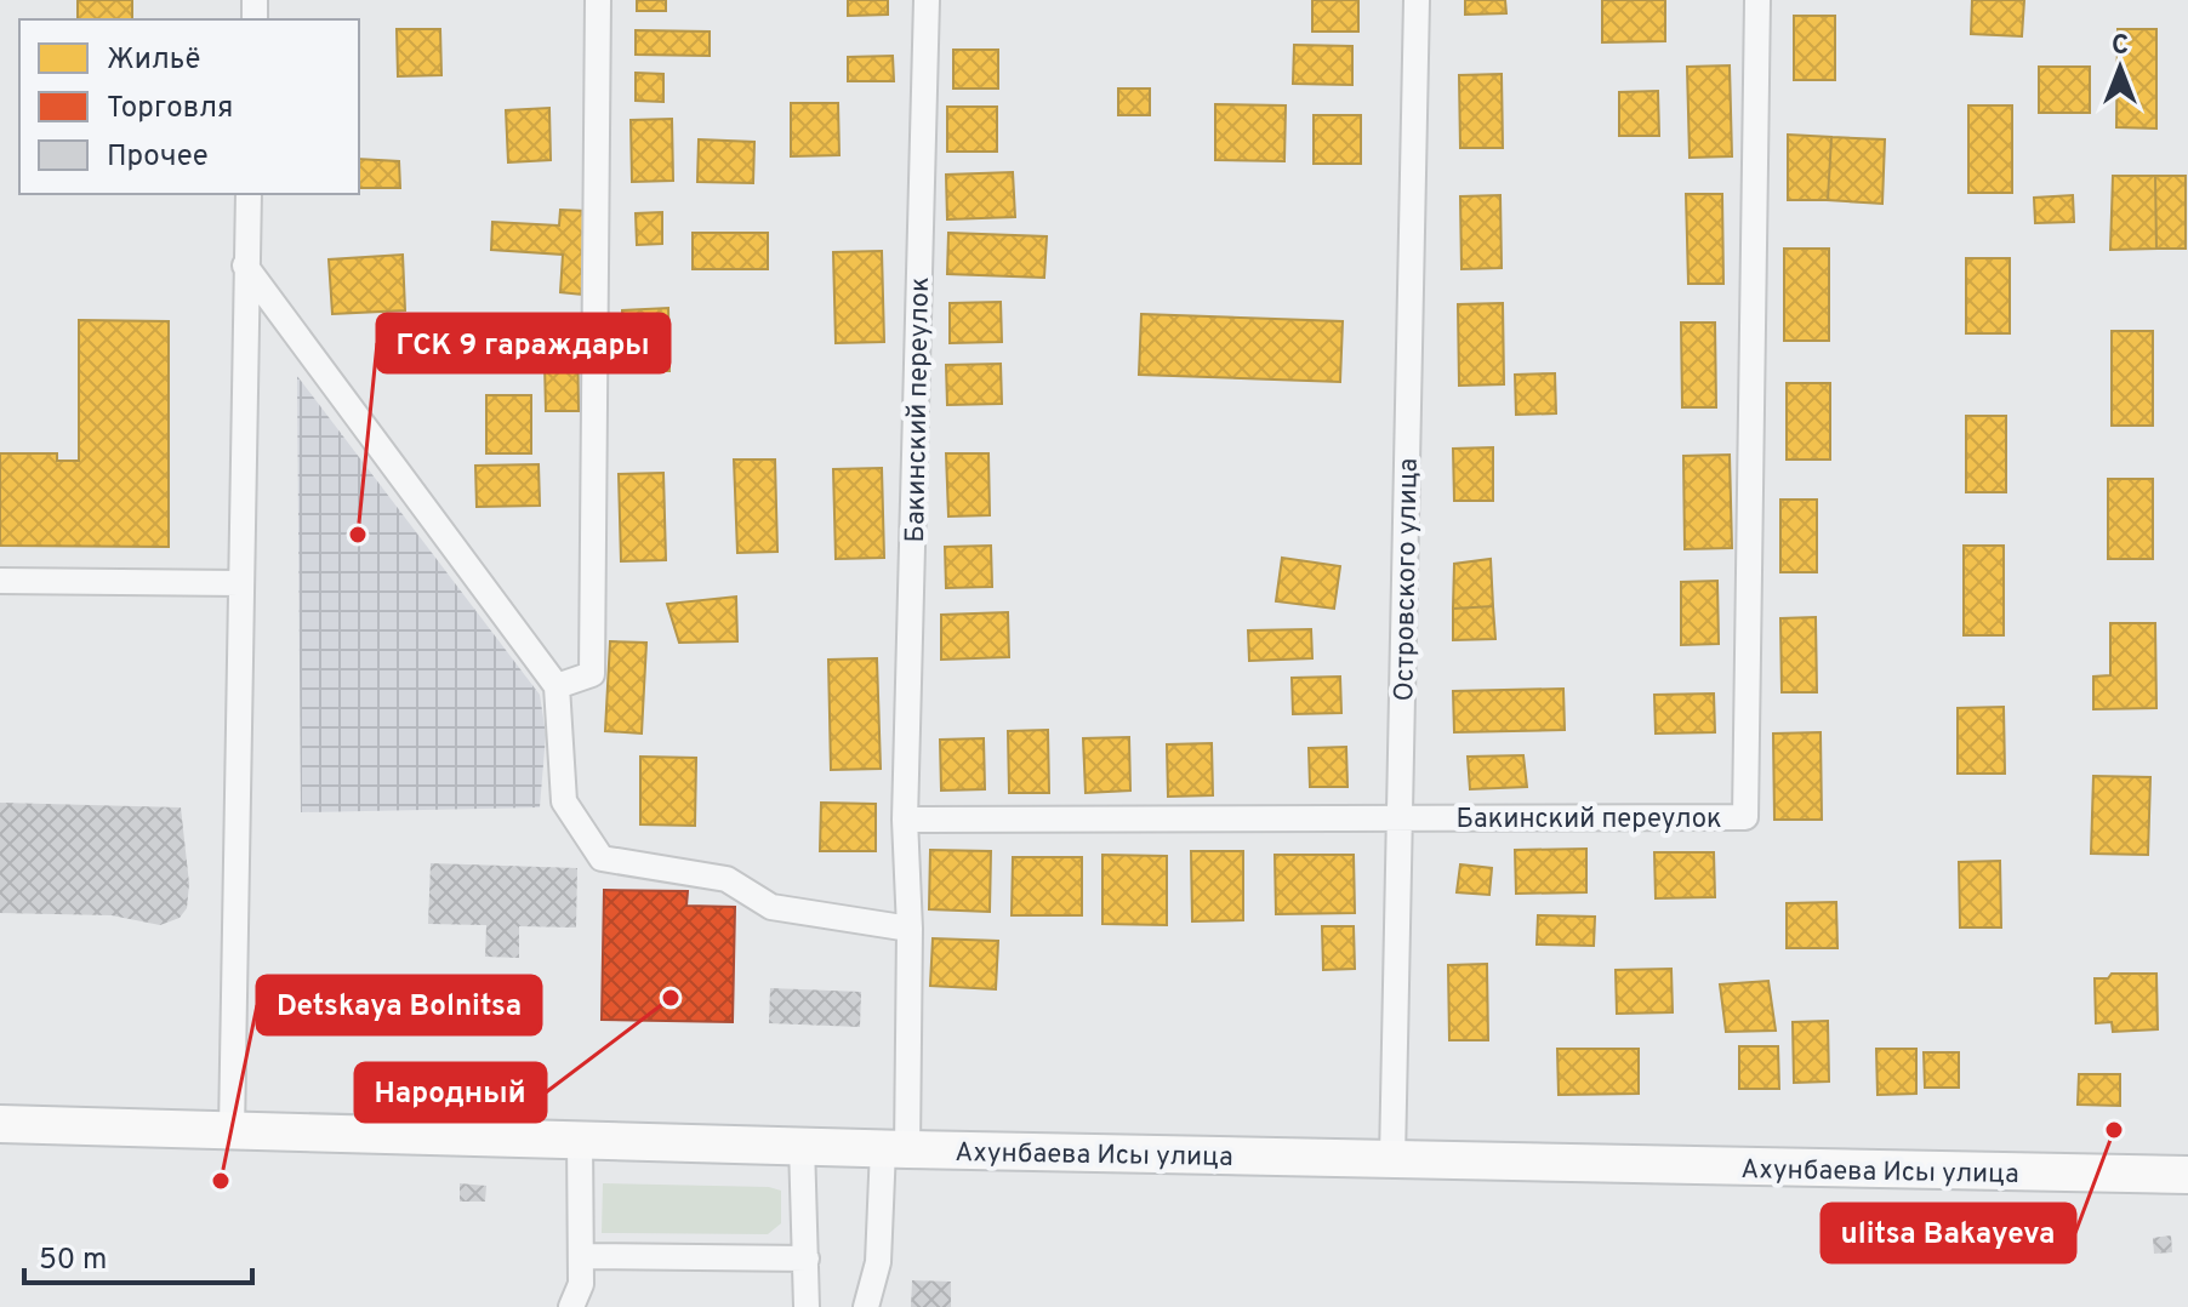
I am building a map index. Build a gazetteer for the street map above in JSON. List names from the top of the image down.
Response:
{
  "streets": {
    "main road": ["Ахунбаева Исы улица"],
    "street": ["Бакинский переулок", "Островского улица"]
  },
  "crossings": [
    ["Бакинский переулок", "Островского улица"],
    ["Бакинский переулок", "Ахунбаева Исы улица"],
    ["Островского улица", "Ахунбаева Исы улица"]
  ],
  "places": [
    "ГСК 9 гараждары",
    "Народный",
    "ulitsa Bakayeva",
    "Detskaya Bolnitsa"
  ],
  "legend": ["Жильё", "Торговля", "Прочее"],
  "scale_bar": "50 m",
  "north": "top"
}
